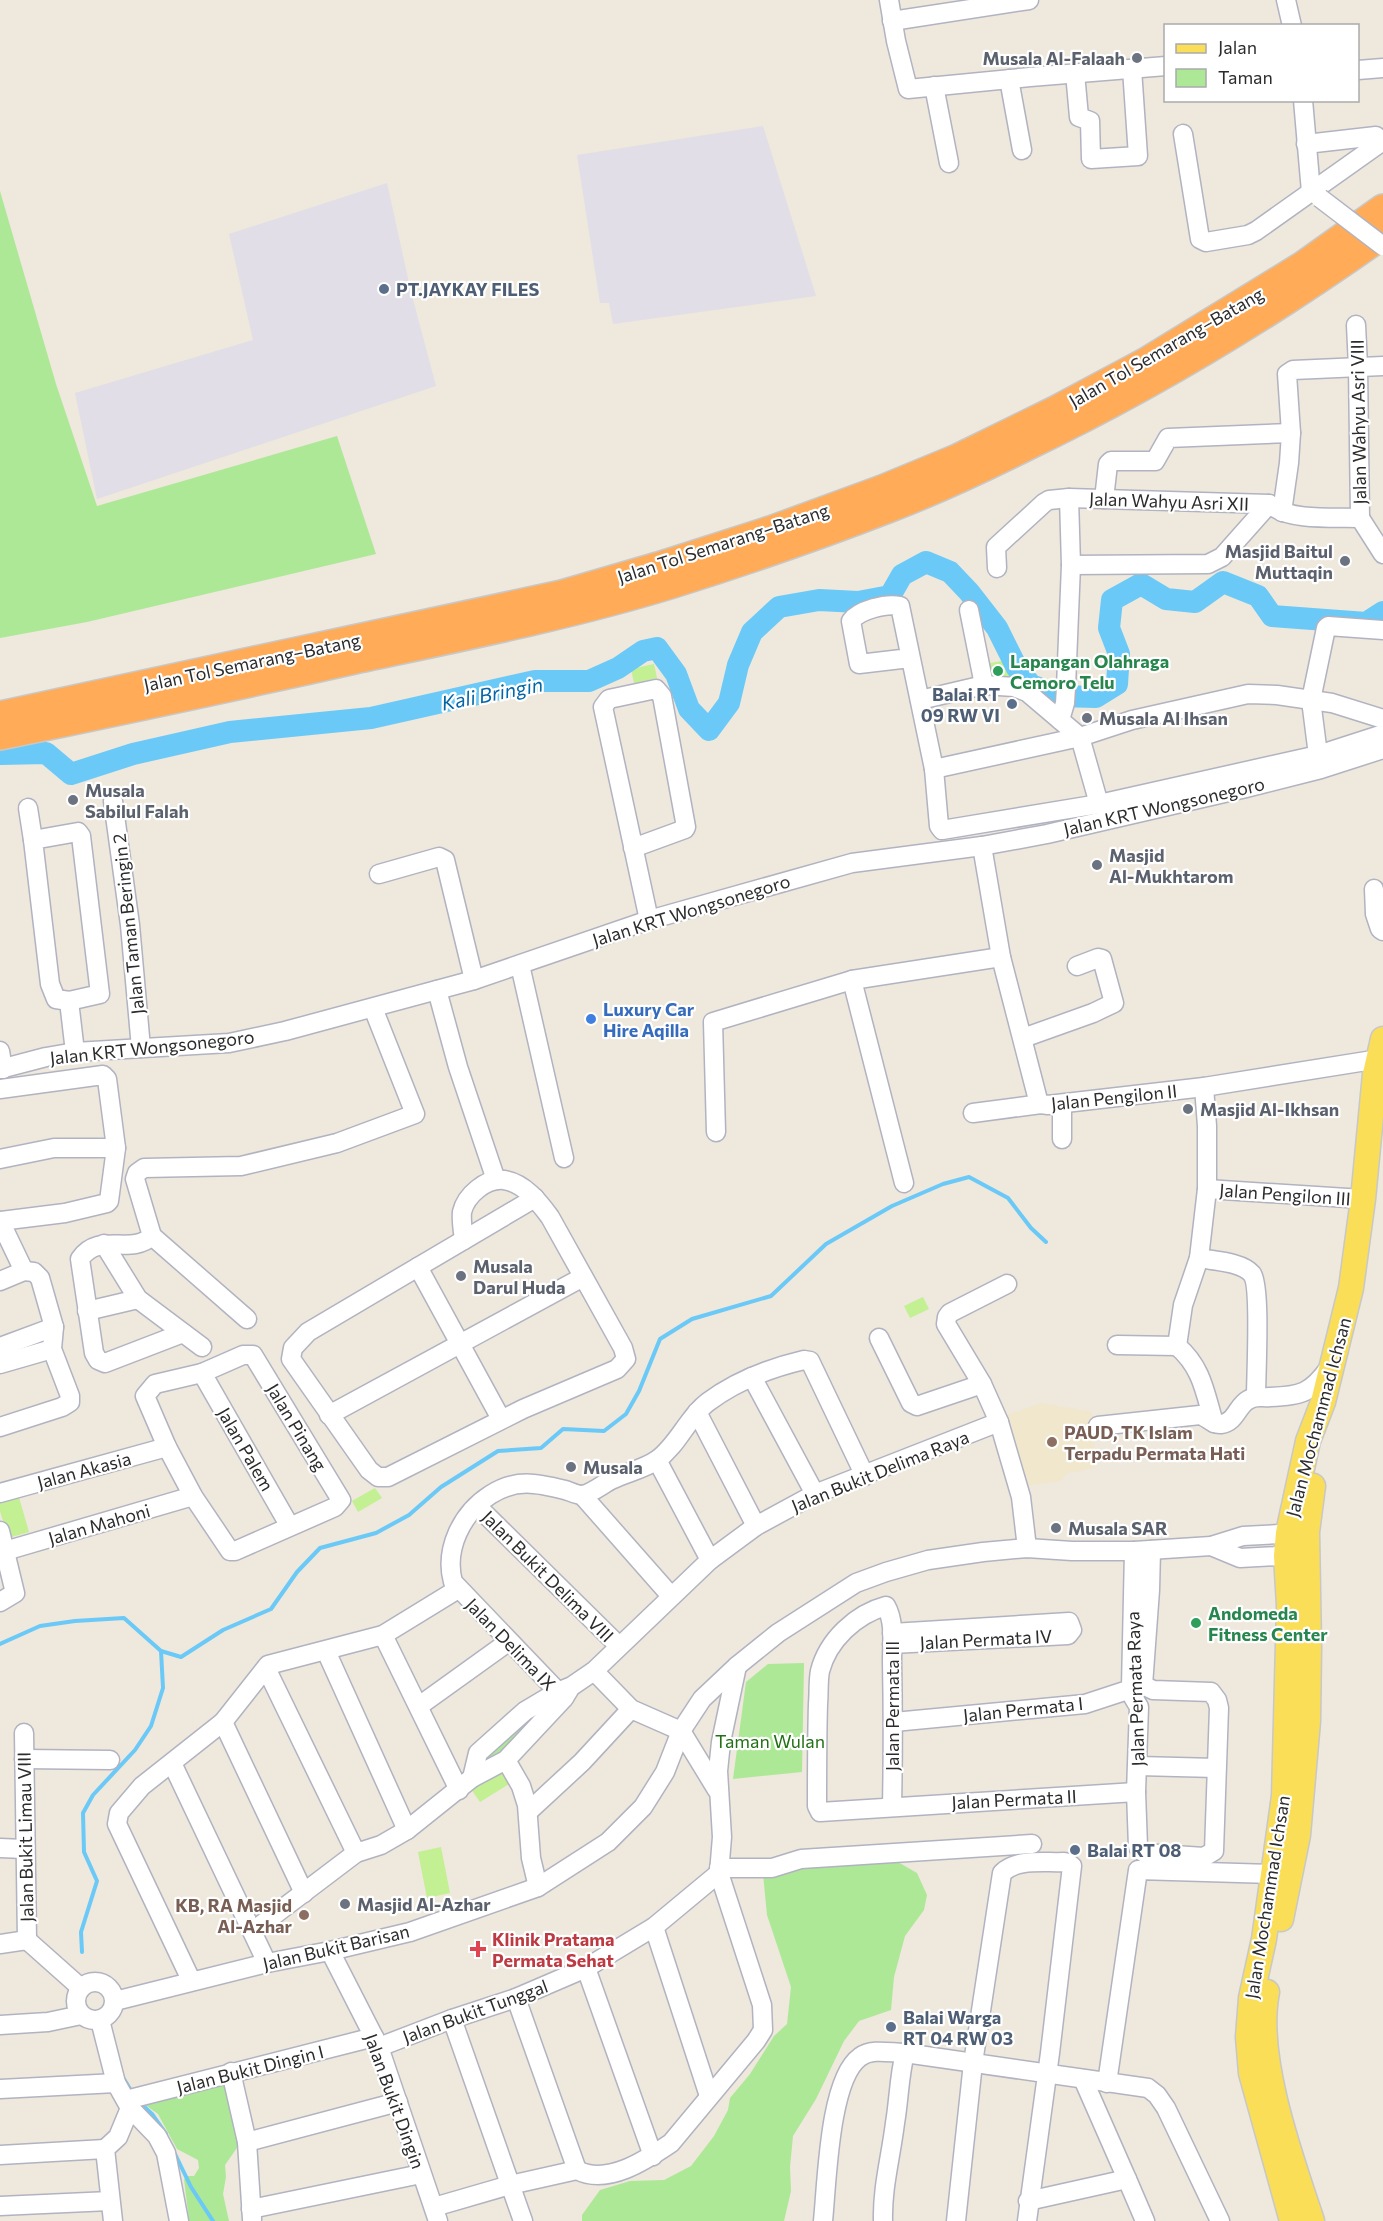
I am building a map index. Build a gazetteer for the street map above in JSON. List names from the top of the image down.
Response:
{
  "streets": {
    "highway": ["Jalan Tol Semarang–Batang"],
    "main road": ["Jalan Mochammad Ichsan"],
    "street": [
      "Jalan Wahyu Asri VIII",
      "Jalan Wahyu Asri XII",
      "Jalan KRT Wongsonegoro",
      "Jalan Taman Beringin 2",
      "Jalan Pengilon II",
      "Jalan Pengilon III",
      "Jalan Pinang",
      "Jalan Palem",
      "Jalan Akasia",
      "Jalan Bukit Delima Raya",
      "Jalan Mahoni",
      "Jalan Bukit Delima VIII",
      "Jalan Permata IV",
      "Jalan Delima IX",
      "Jalan Permata Raya",
      "Jalan Permata III",
      "Jalan Permata I",
      "Jalan Permata II",
      "Jalan Bukit Limau VIII",
      "Jalan Bukit Barisan",
      "Jalan Bukit Tunggal",
      "Jalan Bukit Dingin I",
      "Jalan Bukit Dingin"
    ]
  },
  "crossings": [
    ["Jalan Wahyu Asri VIII", "Jalan Wahyu Asri XII"],
    ["Jalan KRT Wongsonegoro", "Jalan Taman Beringin 2"],
    ["Jalan KRT Wongsonegoro", "Jalan Pengilon II"],
    ["Jalan Pengilon II", "Jalan Mochammad Ichsan"],
    ["Jalan Pengilon III", "Jalan Mochammad Ichsan"],
    ["Jalan Mochammad Ichsan", "Jalan Bukit Barisan"],
    ["Jalan Pinang", "Jalan Palem"],
    ["Jalan Bukit Delima Raya", "Jalan Bukit Delima VIII"],
    ["Jalan Bukit Delima Raya", "Jalan Delima IX"],
    ["Jalan Permata IV", "Jalan Permata III"],
    ["Jalan Permata Raya", "Jalan Permata I"],
    ["Jalan Permata Raya", "Jalan Permata II"],
    ["Jalan Permata Raya", "Jalan Bukit Barisan"],
    ["Jalan Permata III", "Jalan Permata I"],
    ["Jalan Permata III", "Jalan Permata II"],
    ["Jalan Bukit Barisan", "Jalan Bukit Dingin"],
    ["Jalan Bukit Tunggal", "Jalan Bukit Dingin I"],
    ["Jalan Bukit Tunggal", "Jalan Bukit Dingin"],
    ["Jalan Bukit Dingin I", "Jalan Bukit Dingin"]
  ],
  "water": ["Kali Bringin"],
  "parks": ["Taman Wulan"],
  "places": {
    "other": [
      "Musala Al-Falaah",
      "PT.JAYKAY FILES",
      "Masjid Baitul Muttaqin",
      "Lapangan Olahraga Cemoro Telu",
      "Balai RT 09 RW VI",
      "Musala Al Ihsan",
      "Musala Sabilul Falah",
      "Masjid Al-Mukhtarom",
      "Luxury Car Hire Aqilla",
      "Masjid Al-Ikhsan",
      "Musala Darul Huda",
      "PAUD, TK Islam Terpadu Permata Hati",
      "Musala",
      "Musala SAR",
      "Andomeda Fitness Center",
      "Balai RT 08",
      "Masjid Al-Azhar",
      "KB, RA Masjid Al-Azhar",
      "Balai Warga RT 04 RW 03"
    ],
    "health": ["Klinik Pratama Permata Sehat"]
  },
  "legend": ["Jalan", "Taman"]
}
